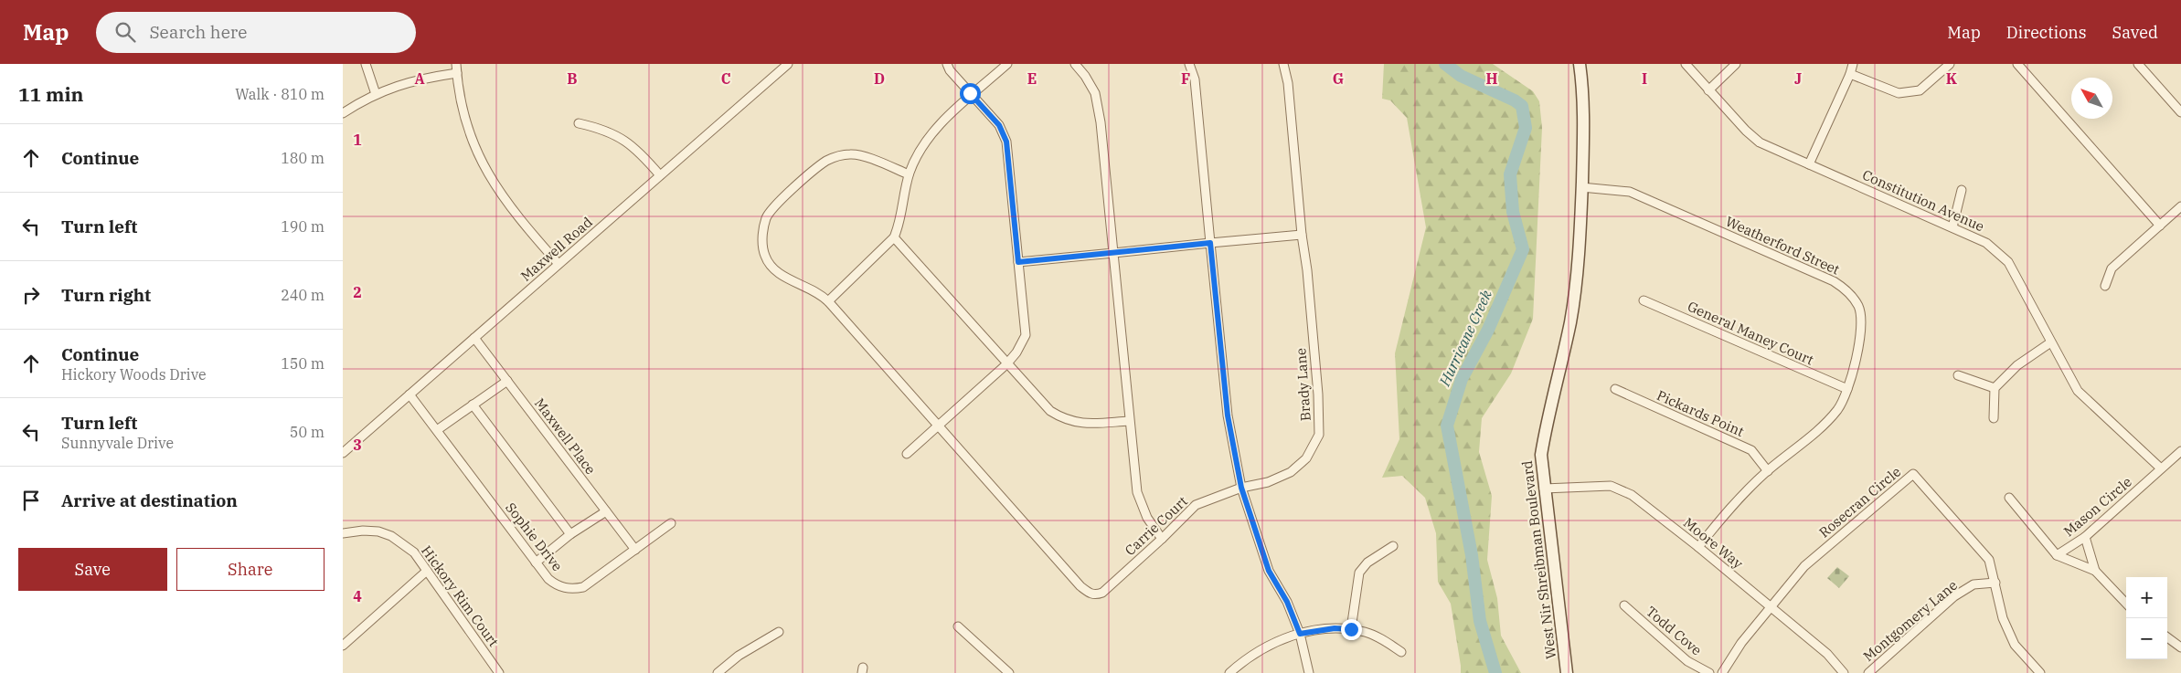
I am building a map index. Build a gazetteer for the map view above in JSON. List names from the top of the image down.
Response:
{
  "streets": {
    "main road": ["West Nir Shreibman Boulevard"],
    "street": [
      "Constitution Avenue",
      "Weatherford Street",
      "Maxwell Road",
      "General Maney Court",
      "Brady Lane",
      "Pickards Point",
      "Maxwell Place",
      "Rosecran Circle",
      "Mason Circle",
      "Carrie Court",
      "Sophie Drive",
      "Moore Way",
      "Hickory Rim Court",
      "Montgomery Lane",
      "Todd Cove"
    ]
  },
  "crossings": [
    ["Constitution Avenue", "Mason Circle"],
    ["Weatherford Street", "General Maney Court"],
    ["Weatherford Street", "Pickards Point"],
    ["Weatherford Street", "Moore Way"],
    ["Weatherford Street", "West Nir Shreibman Boulevard"],
    ["Maxwell Road", "Maxwell Place"],
    ["Maxwell Road", "Sophie Drive"],
    ["Brady Lane", "Carrie Court"],
    ["Maxwell Place", "Sophie Drive"],
    ["Rosecran Circle", "Moore Way"],
    ["Rosecran Circle", "Montgomery Lane"],
    ["Moore Way", "West Nir Shreibman Boulevard"]
  ],
  "water": ["Hurricane Creek"],
  "north": "top left",
  "page": {
    "header": "Map",
    "search": "Search here",
    "nav": ["Map", "Directions", "Saved"],
    "heading": ["11 min", "Walk · 810 m"],
    "list": [
      ["Continue", "180 m"],
      ["Turn left", "190 m"],
      ["Turn right", "240 m"],
      ["Continue", "Hickory Woods Drive", "150 m"],
      ["Turn left", "Sunnyvale Drive", "50 m"],
      "Arrive at destination"
    ],
    "buttons": ["Save", "Share"],
    "map_buttons": ["+", "−"]
  },
  "grid": {
    "columns": [
      "A",
      "B",
      "C",
      "D",
      "E",
      "F",
      "G",
      "H",
      "I",
      "J",
      "K"
    ],
    "rows": [
      "1",
      "2",
      "3",
      "4"
    ]
  }
}
